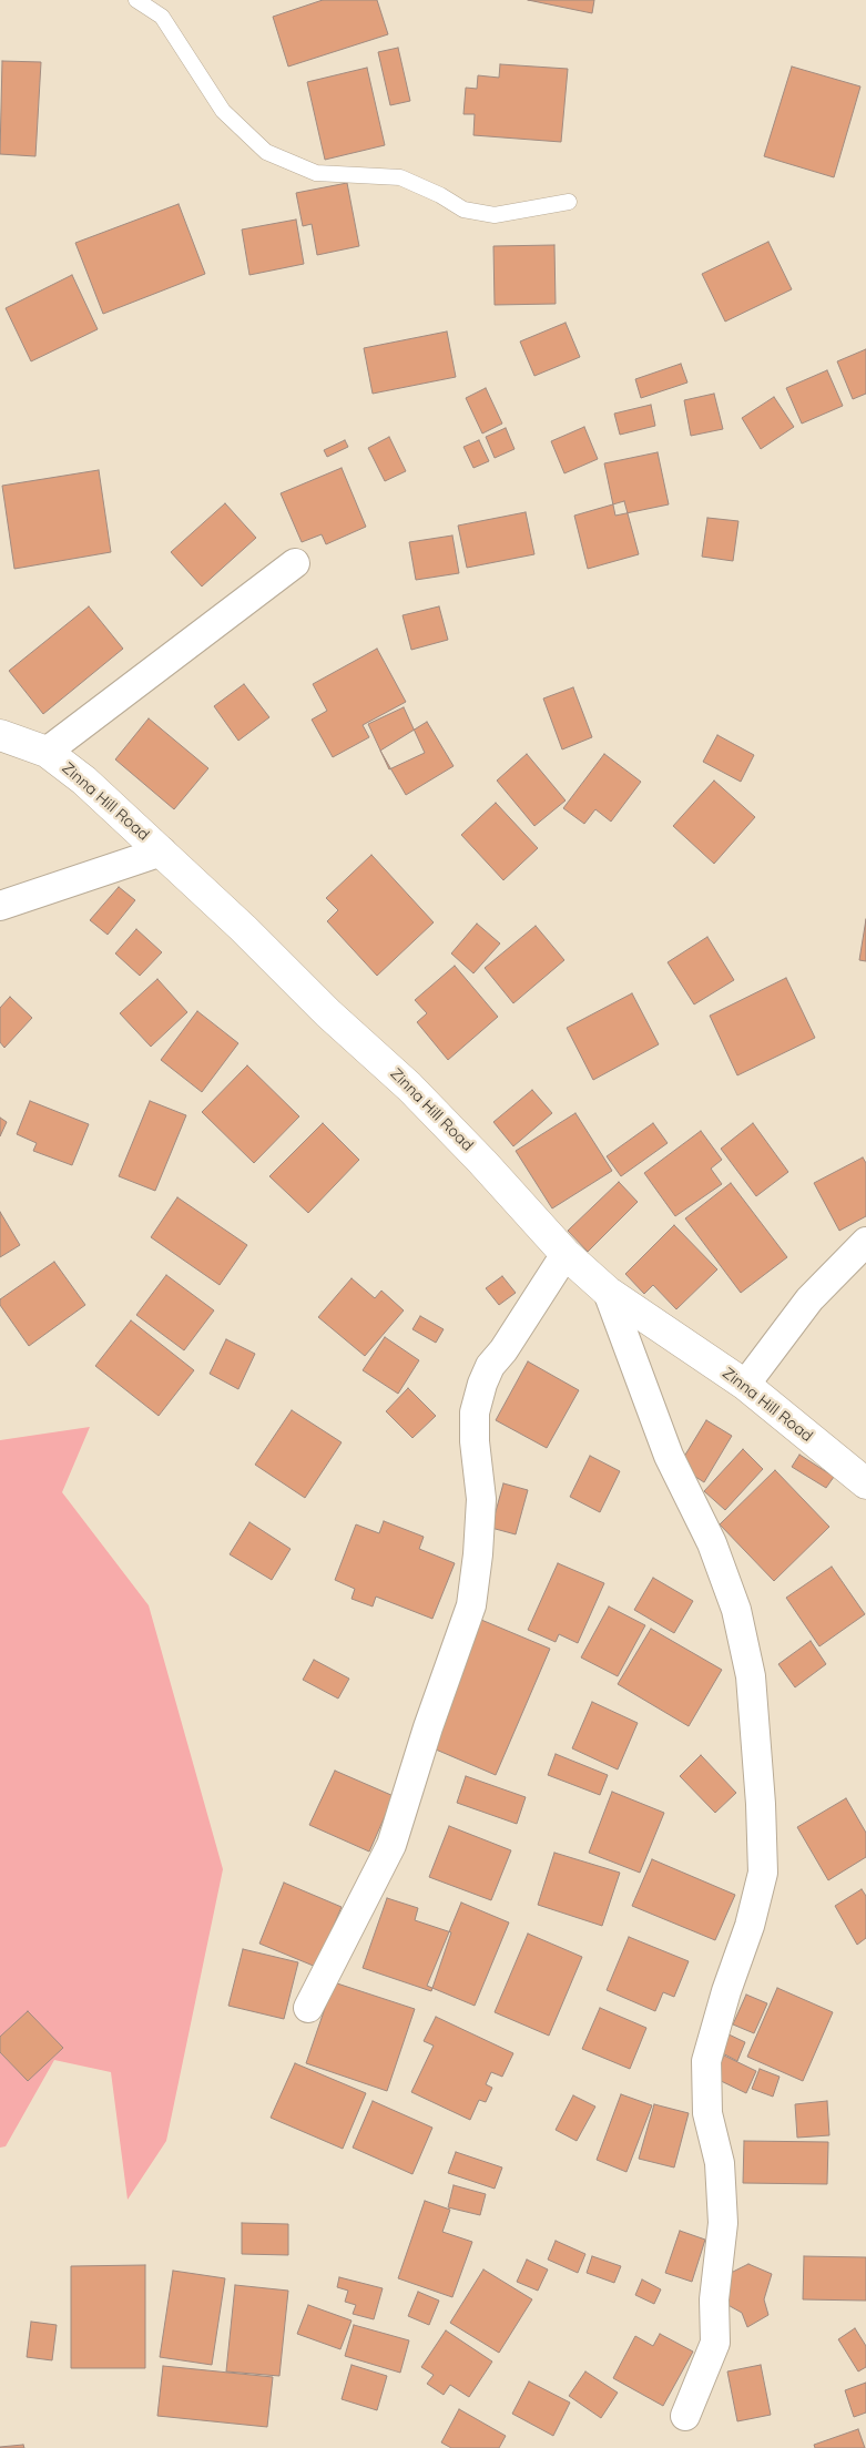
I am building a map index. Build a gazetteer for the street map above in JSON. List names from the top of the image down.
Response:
{
  "streets": {
    "street": ["Zinna Hill Road"]
  }
}
